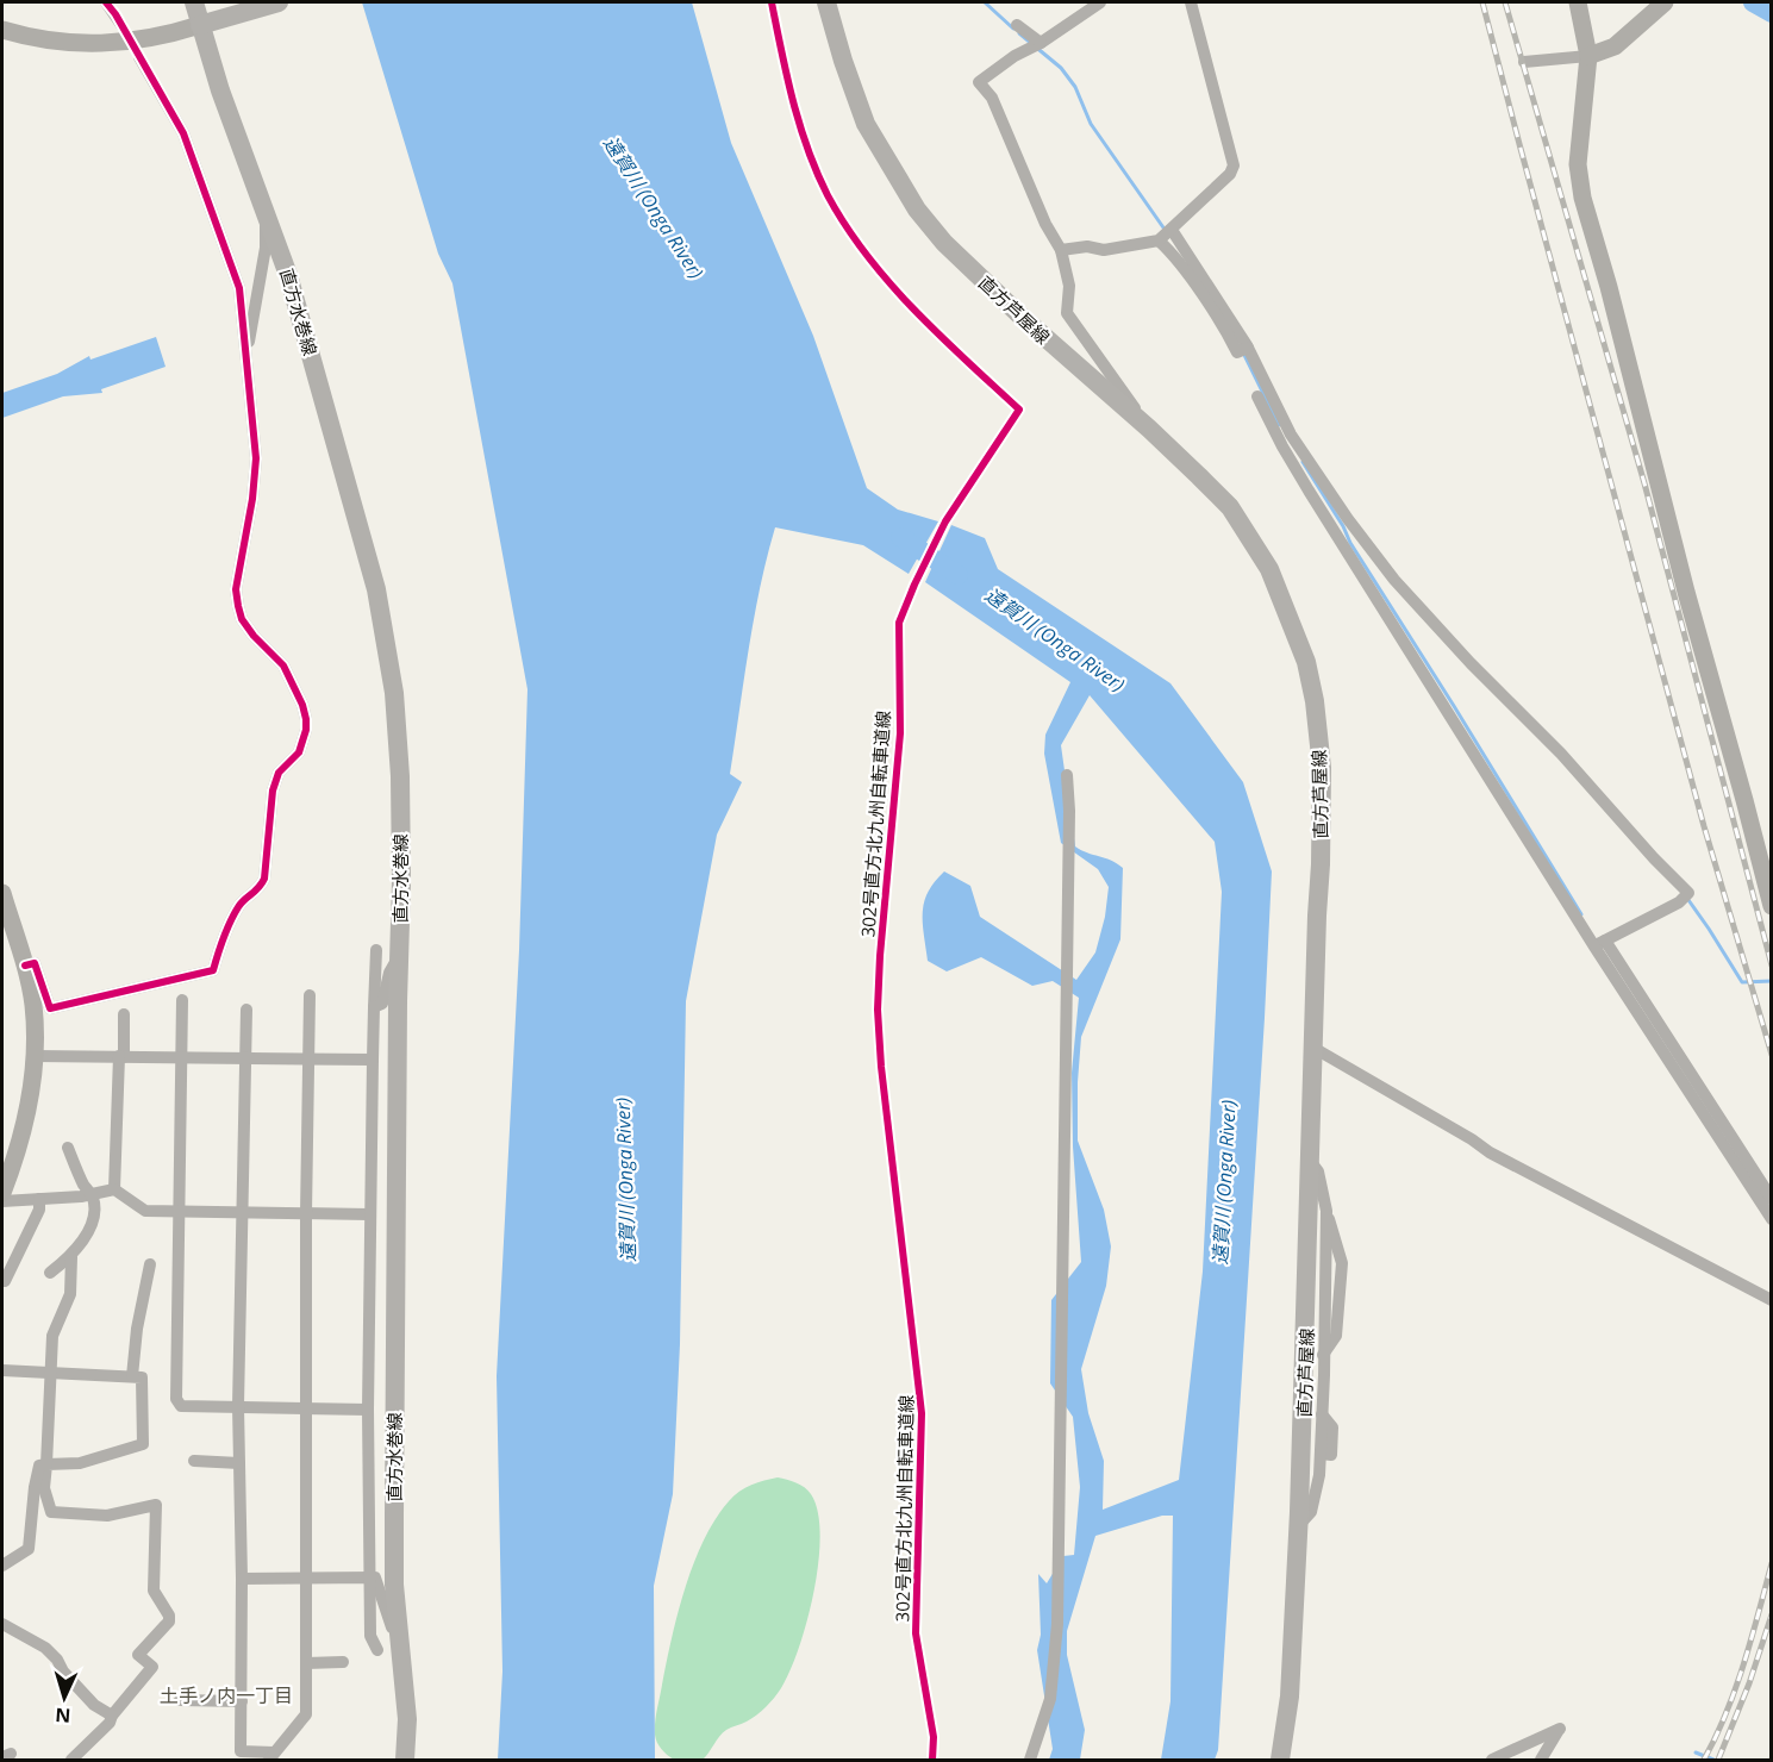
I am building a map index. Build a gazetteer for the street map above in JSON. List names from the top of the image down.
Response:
{
  "streets": {
    "main road": ["直方芦屋線", "直方水巻線"],
    "cycle path": ["302号直方北九州自転車道線"]
  },
  "districts": ["土手ノ内一丁目"],
  "water": ["遠賀川 (Onga River)"],
  "north": "bottom"
}
